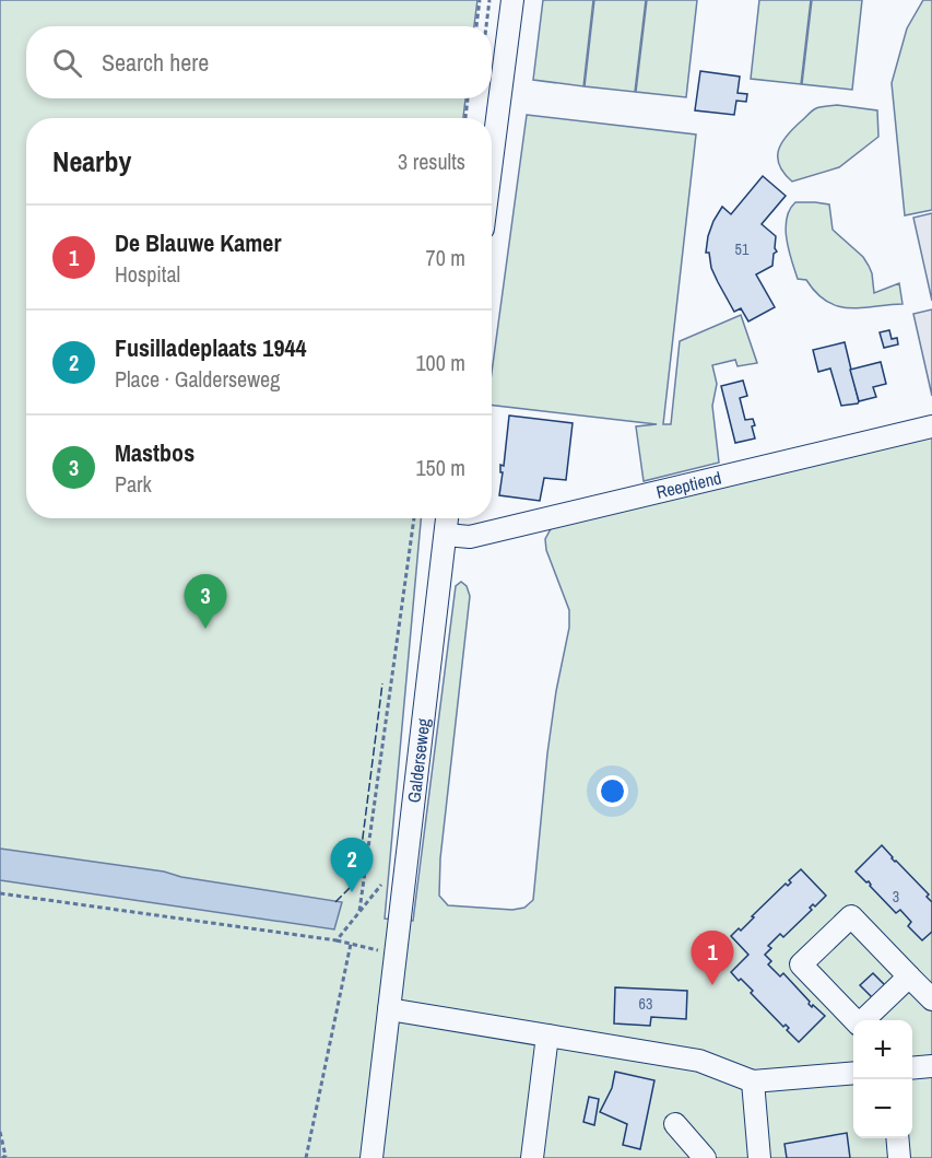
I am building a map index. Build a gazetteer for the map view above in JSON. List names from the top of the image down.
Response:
{
  "streets": {
    "street": ["Reeptiend", "Galderseweg"]
  },
  "crossings": [
    ["Reeptiend", "Galderseweg"]
  ],
  "house_numbers": ["51", "3", "63"],
  "page": {
    "search": "Search here",
    "heading": ["Nearby", "3 results"],
    "list": [
      {
        "mark": "1",
        "name": "De Blauwe Kamer",
        "note": "Hospital",
        "value": "70 m"
      },
      {
        "mark": "2",
        "name": "Fusilladeplaats 1944",
        "note": "Place · Galderseweg",
        "value": "100 m"
      },
      {
        "mark": "3",
        "name": "Mastbos",
        "note": "Park",
        "value": "150 m"
      }
    ],
    "pins": ["3", "2", "1"],
    "map_buttons": ["+", "−"]
  }
}
